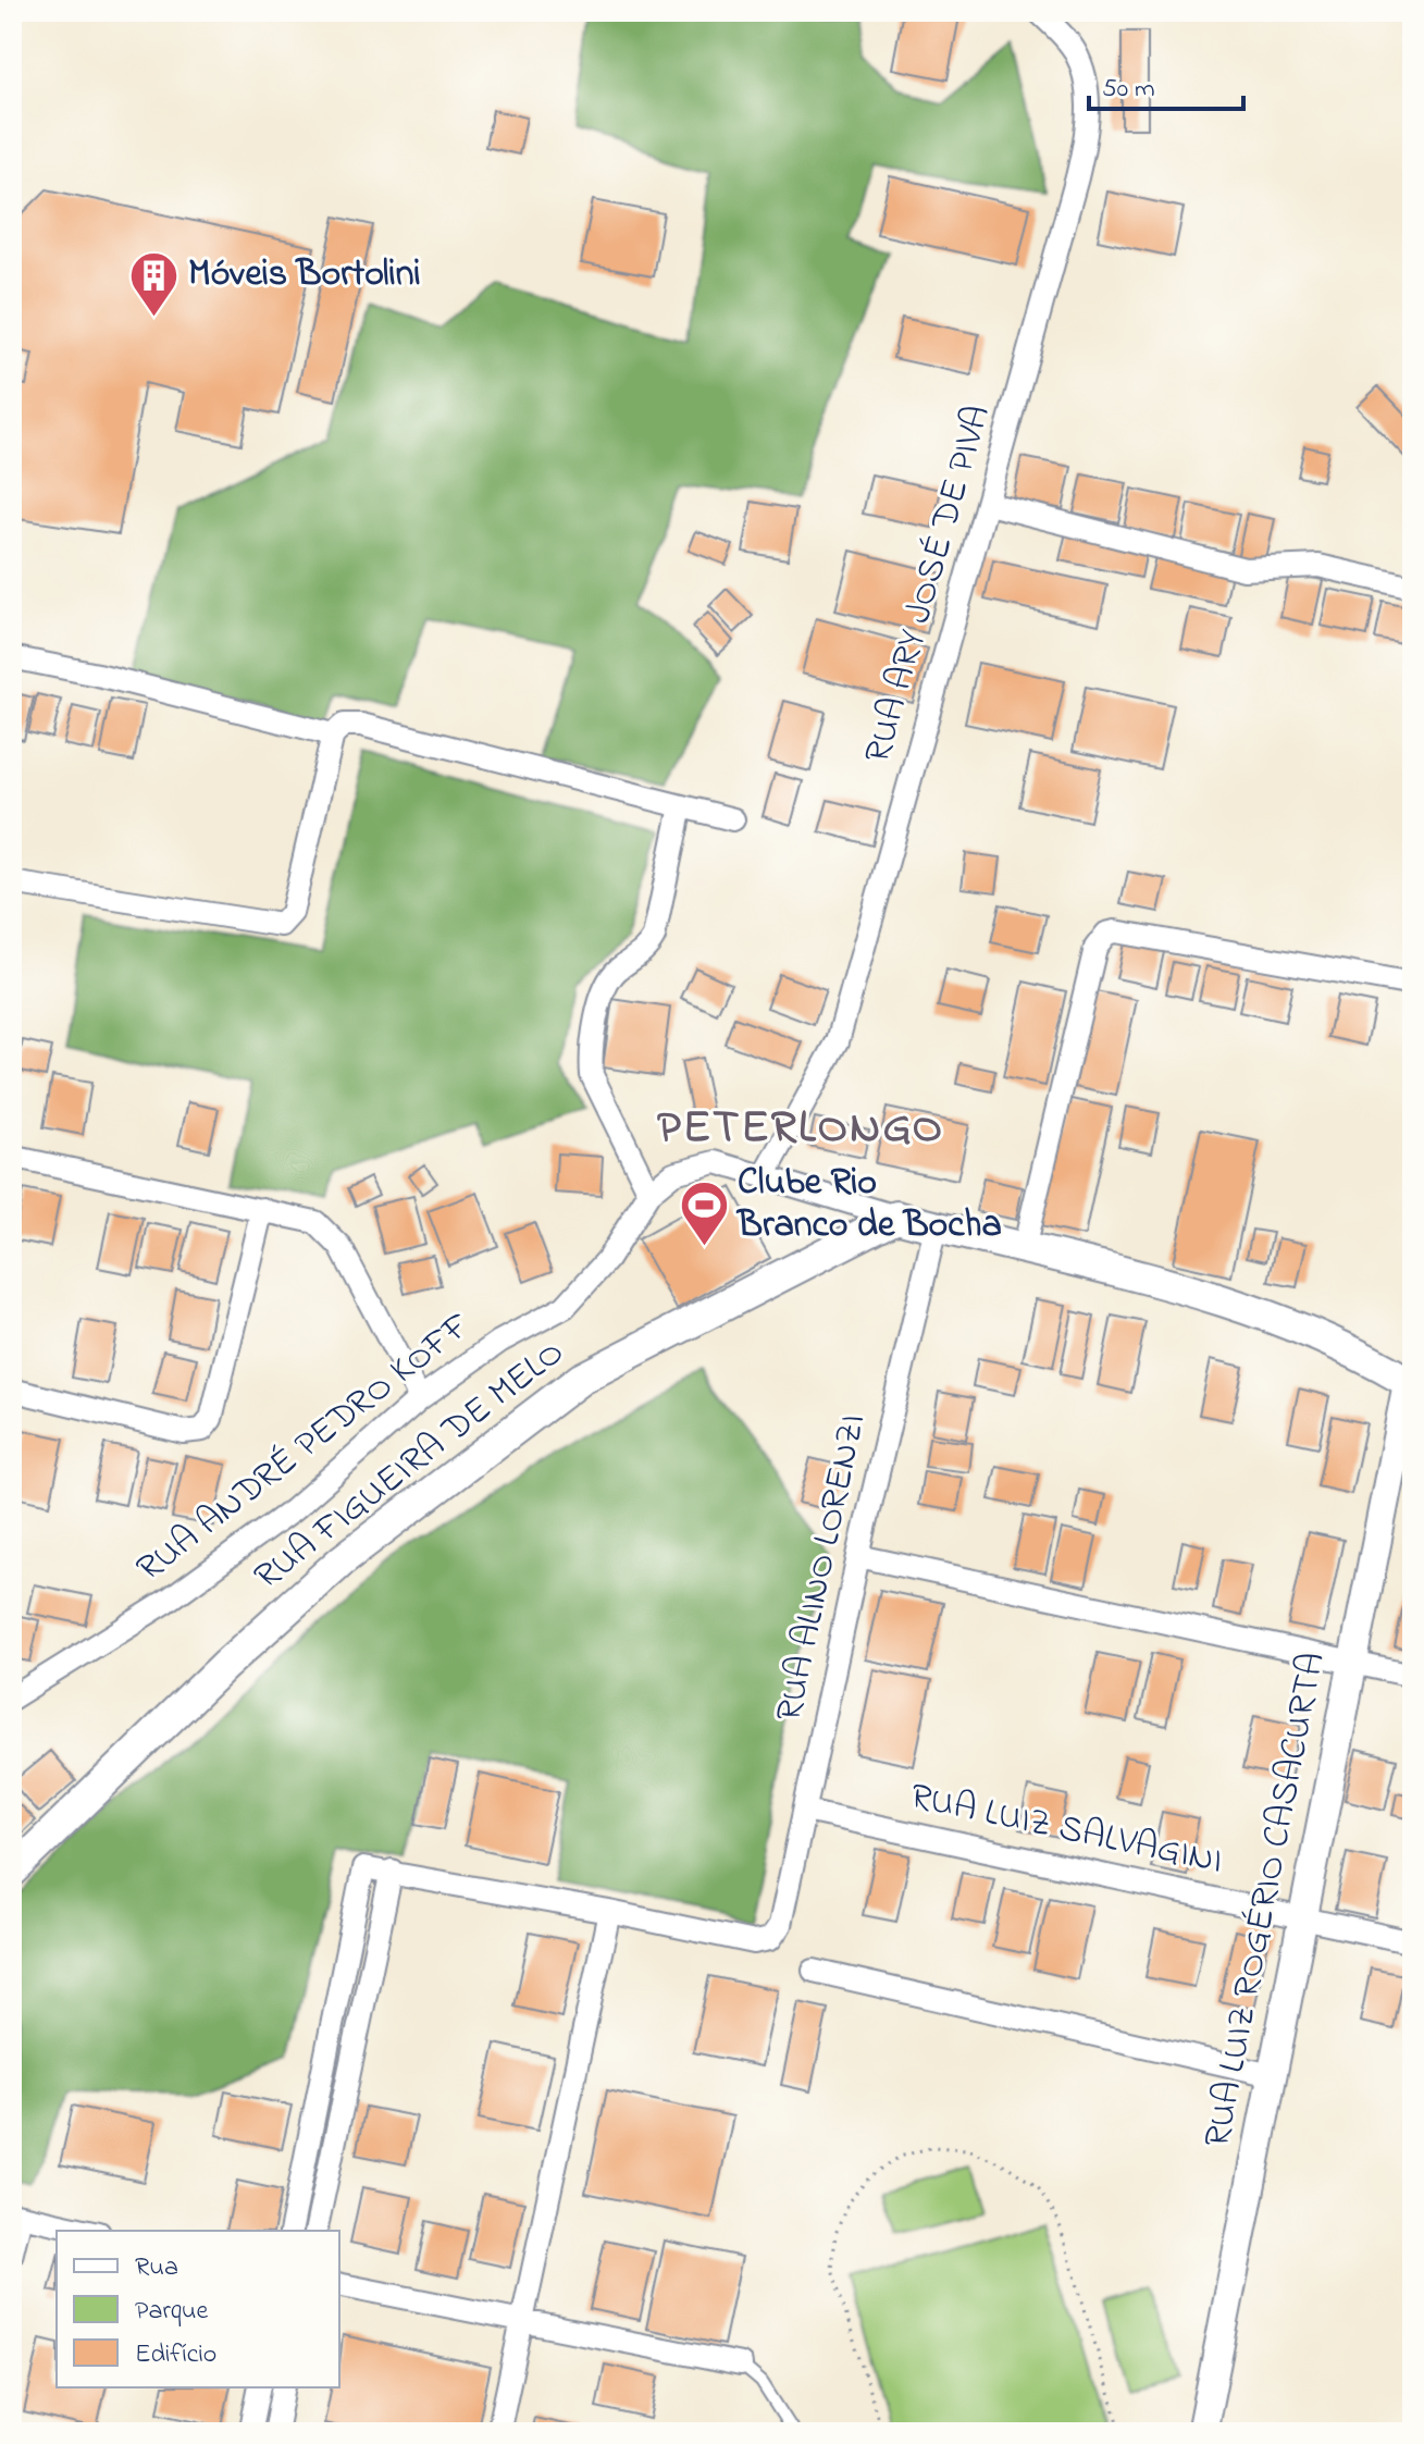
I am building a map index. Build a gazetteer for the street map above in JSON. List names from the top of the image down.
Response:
{
  "streets": {
    "main road": ["RUA FIGUEIRA DE MELO"],
    "street": [
      "RUA ARY JOSÉ DE PIVA",
      "RUA ANDRÉ PEDRO KOFF",
      "RUA ALINO LORENZI",
      "RUA LUIZ SALVAGINI",
      "RUA LUIZ ROGÉRIO CASACURTA"
    ]
  },
  "crossings": [
    ["RUA ARY JOSÉ DE PIVA", "RUA ANDRÉ PEDRO KOFF"],
    ["RUA ANDRÉ PEDRO KOFF", "RUA FIGUEIRA DE MELO"],
    ["RUA ALINO LORENZI", "RUA LUIZ SALVAGINI"],
    ["RUA LUIZ SALVAGINI", "RUA LUIZ ROGÉRIO CASACURTA"]
  ],
  "districts": ["PETERLONGO"],
  "places": {
    "building": ["Móveis Bortolini"],
    "sports": ["Clube Rio Branco de Bocha"]
  },
  "legend": ["Rua", "Parque", "Edifício"],
  "scale_bar": "50 m"
}
